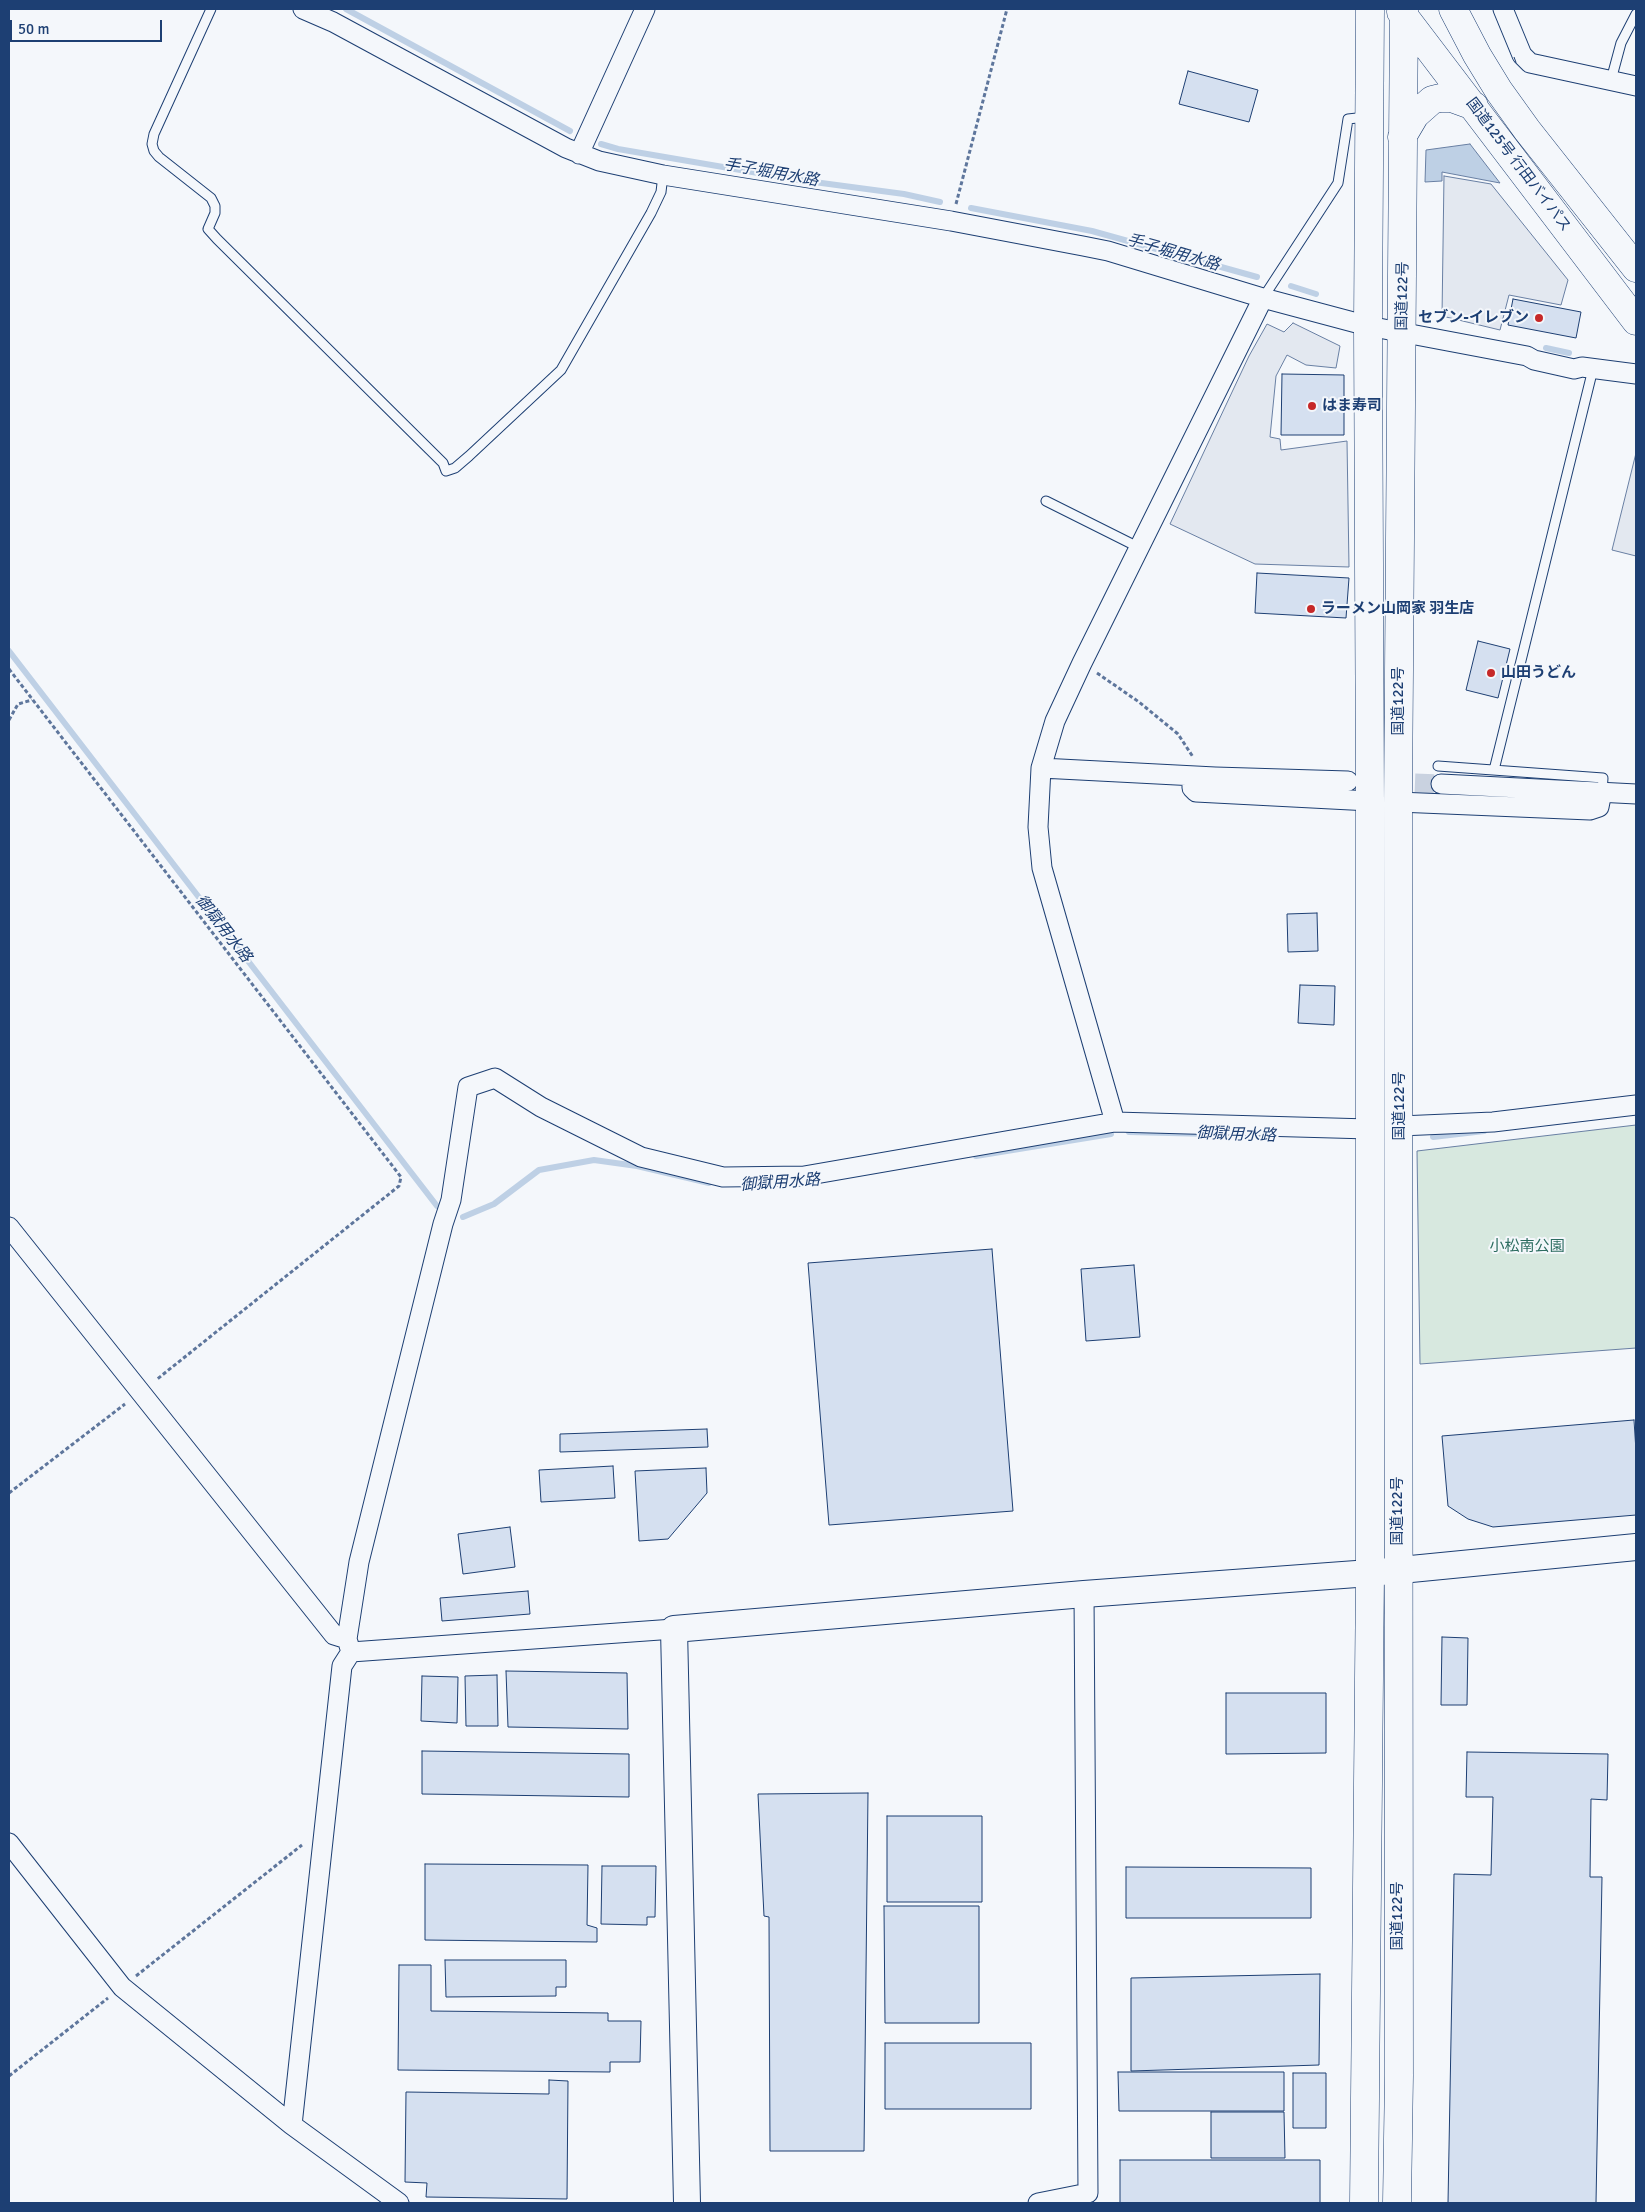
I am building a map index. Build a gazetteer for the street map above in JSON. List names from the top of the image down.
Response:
{
  "streets": {
    "highway": ["国道125号 行田バイパス", "国道122号"]
  },
  "crossings": [
    ["国道125号 行田バイパス", "国道122号"]
  ],
  "water": ["手子堀用水路", "御獄用水路"],
  "parks": ["小松南公園"],
  "places": [
    "セブン-イレブン",
    "はま寿司",
    "ラーメン山岡家 羽生店",
    "山田うどん"
  ],
  "scale_bar": "50 m"
}
